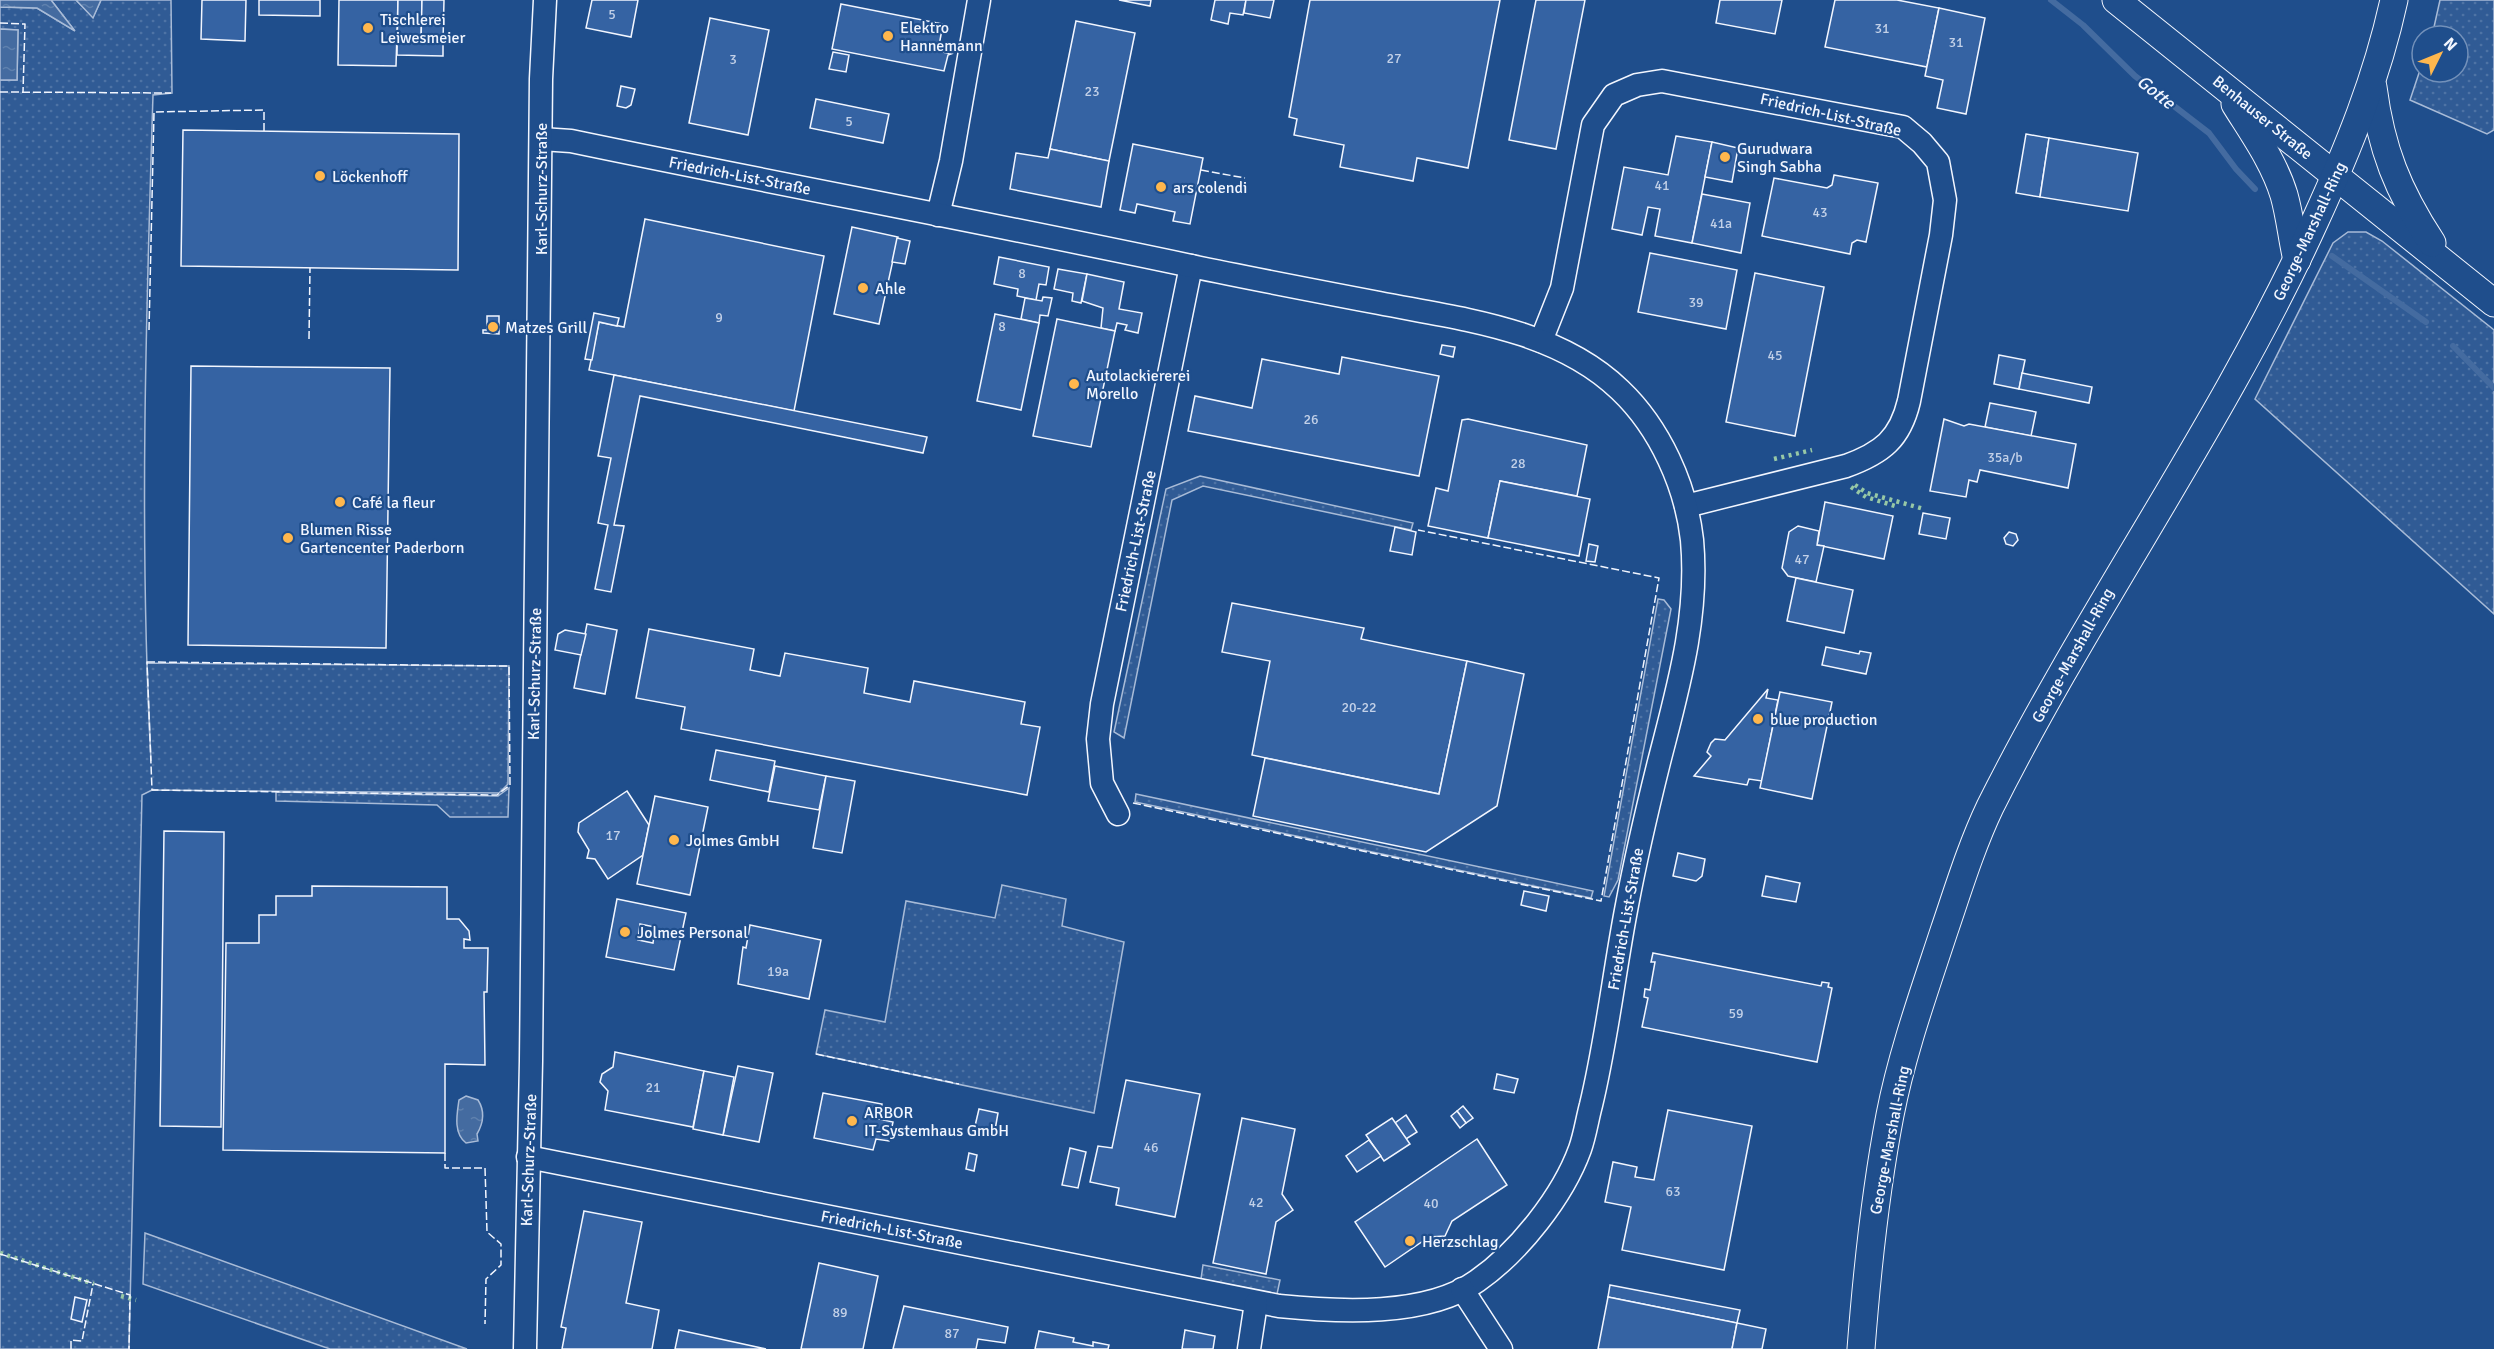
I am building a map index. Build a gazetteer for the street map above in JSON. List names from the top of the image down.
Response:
{
  "streets": {
    "main road": ["Benhauser Straße", "George-Marshall-Ring"],
    "street": ["Friedrich-List-Straße", "Karl-Schurz-Straße"]
  },
  "crossings": [
    ["Friedrich-List-Straße", "Karl-Schurz-Straße"],
    ["Benhauser Straße", "George-Marshall-Ring"]
  ],
  "water": ["Gotte"],
  "places": [
    "Tischlerei Leiwesmeier",
    "Elektro Hannemann",
    "Gurudwara Singh Sabha",
    "Löckenhoff",
    "ars colendi",
    "Ahle",
    "Matzes Grill",
    "Autolackiererei Morello",
    "Café la fleur",
    "Blumen Risse Gartencenter Paderborn",
    "blue production",
    "Jolmes GmbH",
    "Jolmes Personal",
    "ARBOR IT-Systemhaus GmbH",
    "Herzschlag"
  ],
  "house_numbers": [
    "5",
    "31",
    "31",
    "27",
    "3",
    "23",
    "5",
    "41",
    "43",
    "41a",
    "8",
    "39",
    "9",
    "8",
    "45",
    "26",
    "35a/b",
    "28",
    "47",
    "20-22",
    "17",
    "19a",
    "59",
    "21",
    "46",
    "63",
    "42",
    "40",
    "89",
    "87"
  ],
  "north": "top right"
}
